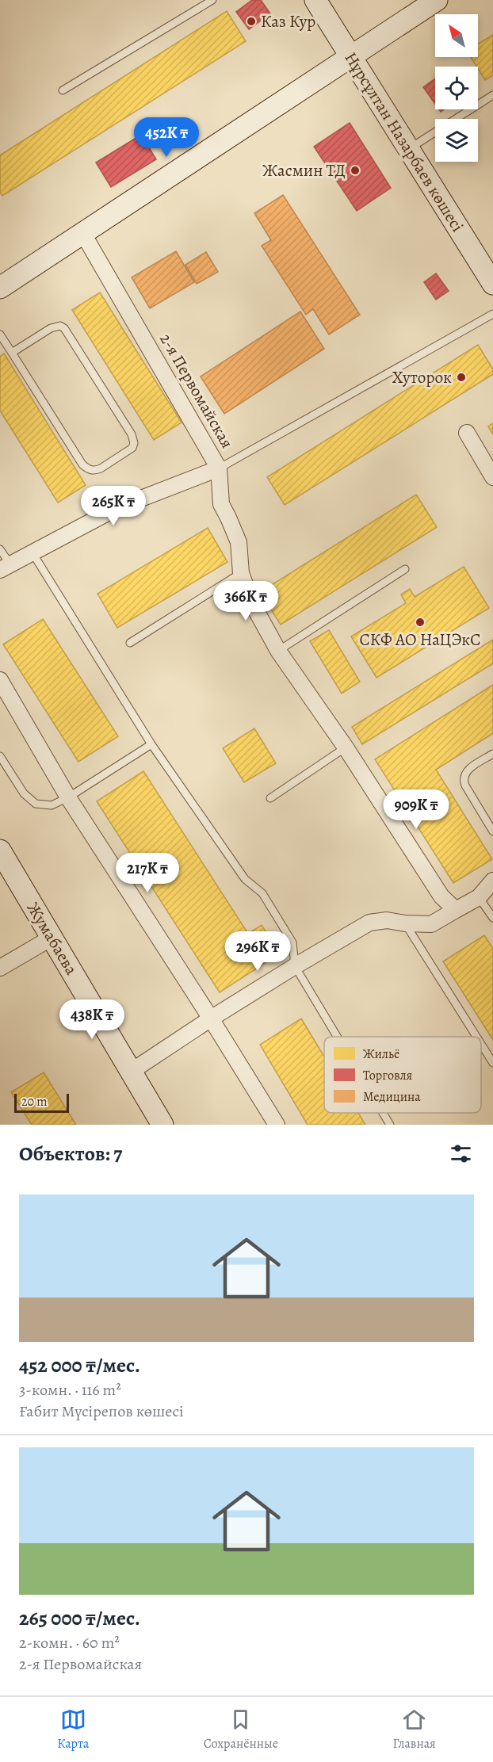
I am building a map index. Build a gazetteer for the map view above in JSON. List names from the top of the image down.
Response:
{
  "streets": {
    "main road": ["Нұрсұлтан Назарбаев көшесі", "Жумабаева"],
    "street": ["2-я Первомайская"]
  },
  "places": [
    "Каз Кур",
    "Жасмин ТД",
    "Хуторок",
    "СКФ АО НаЦЭкС"
  ],
  "legend": ["Жильё", "Торговля", "Медицина"],
  "scale_bar": "20 m",
  "north": "top left",
  "page": {
    "price": [
      "452K ₸",
      "265K ₸",
      "366K ₸",
      "909K ₸",
      "217K ₸",
      "296K ₸",
      "438K ₸"
    ],
    "scale": "20 m",
    "heading": "Объектов: 7",
    "list": [
      {
        "name": "452 000 ₸/мес.",
        "note": "3-комн. · 116 m² · Ғабит Мүсірепов көшесі"
      },
      {
        "name": "265 000 ₸/мес.",
        "note": "2-комн. · 60 m² · 2-я Первомайская"
      }
    ],
    "tabs": ["Карта", "Сохранённые", "Главная"]
  }
}
